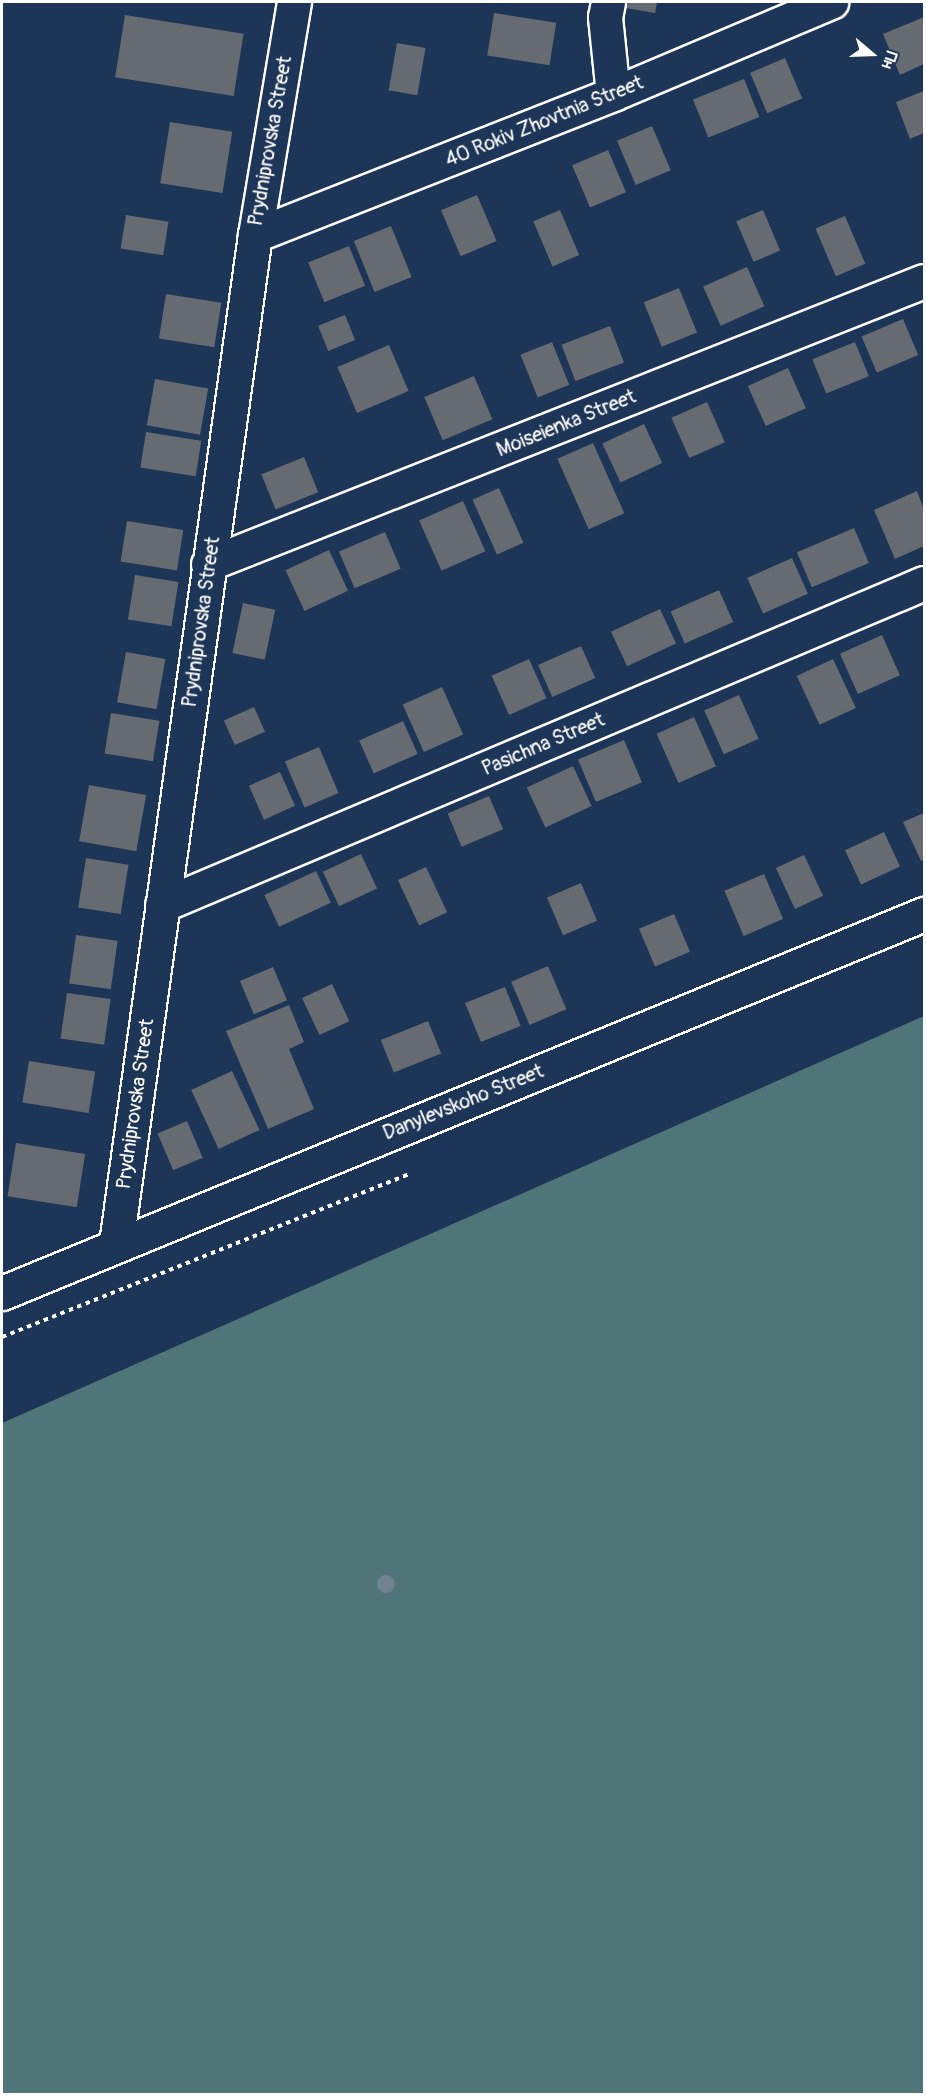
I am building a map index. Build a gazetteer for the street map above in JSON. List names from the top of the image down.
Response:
{
  "streets": {
    "street": [
      "40 Rokiv Zhovtnia Street",
      "Prydniprovska Street",
      "Moiseienka Street",
      "Pasichna Street",
      "Danylevskoho Street"
    ]
  },
  "crossings": [
    ["40 Rokiv Zhovtnia Street", "Prydniprovska Street"],
    ["Prydniprovska Street", "Moiseienka Street"],
    ["Prydniprovska Street", "Pasichna Street"],
    ["Prydniprovska Street", "Danylevskoho Street"]
  ],
  "north": "right"
}
